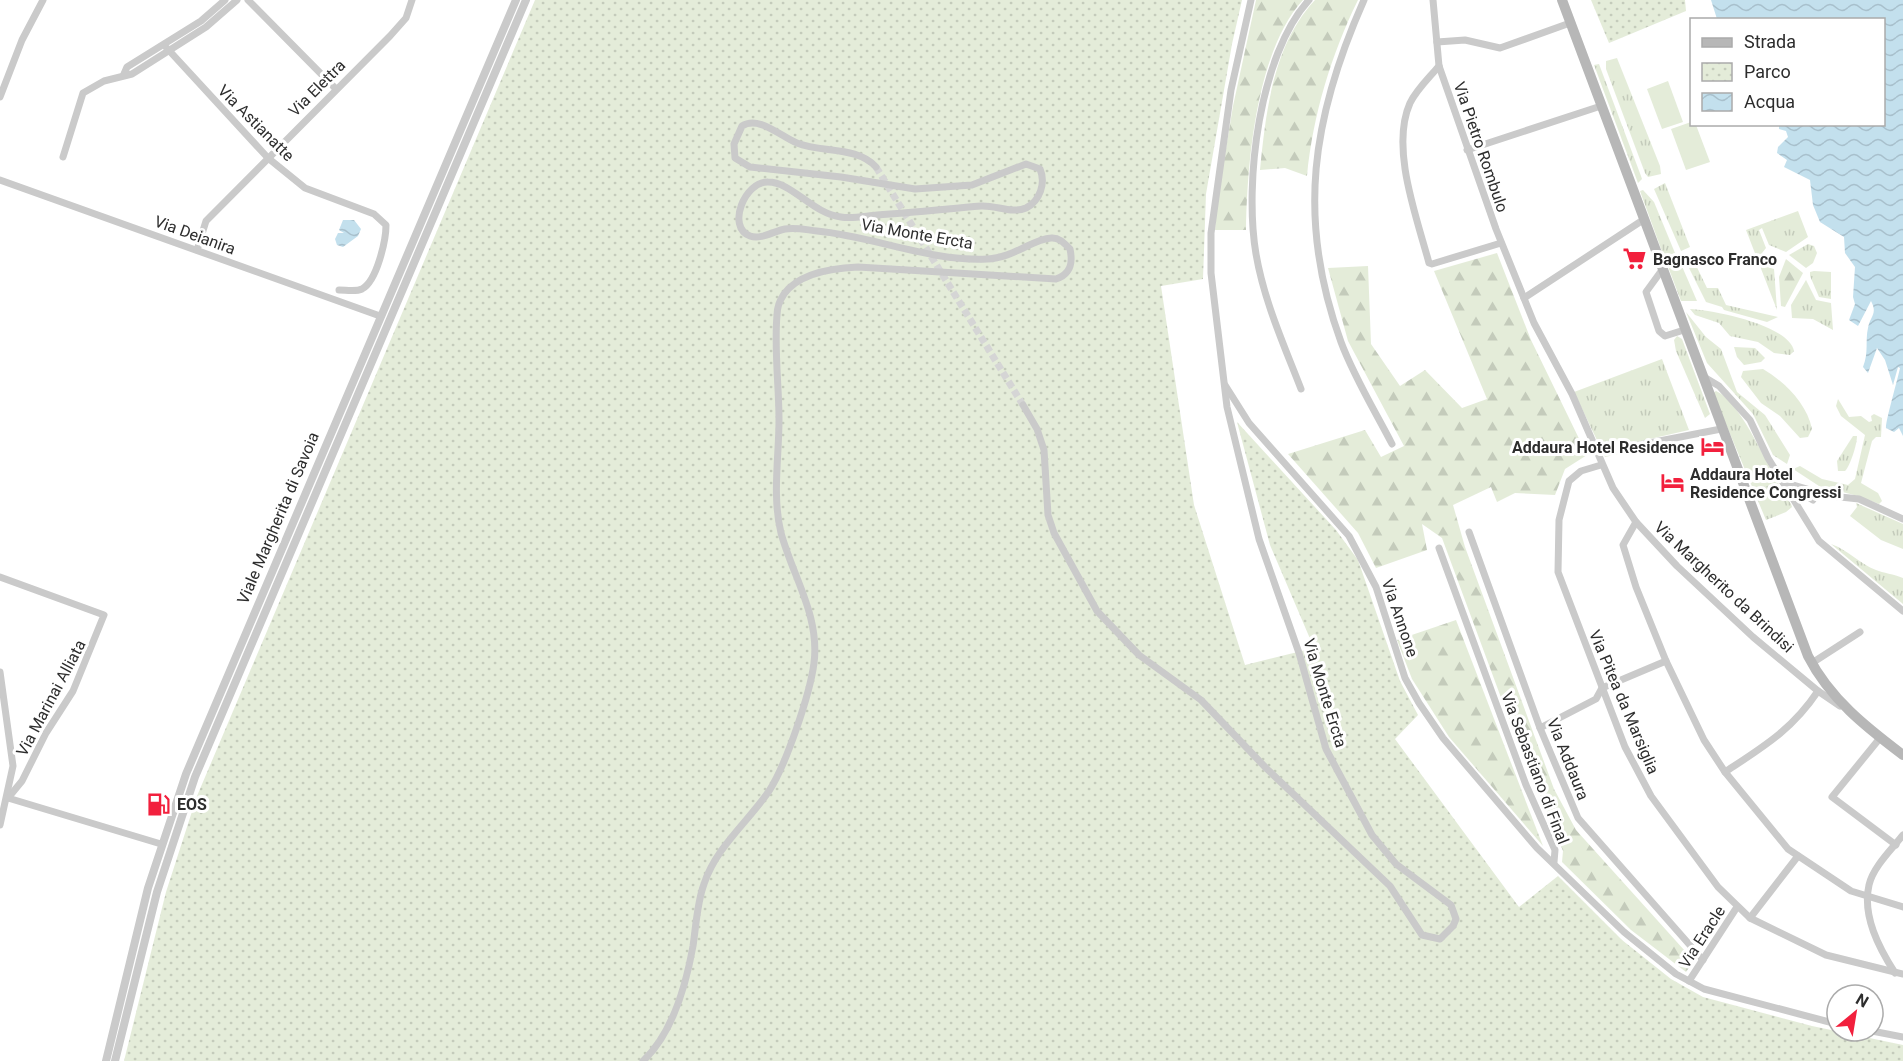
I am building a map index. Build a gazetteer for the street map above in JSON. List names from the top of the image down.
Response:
{
  "streets": {
    "street": [
      "Via Elettra",
      "Via Astianatte",
      "Via Pietro Rombulo",
      "Via Monte Ercta",
      "Via Deianira",
      "Viale Margherita di Savoia",
      "Via Margherito da Brindisi",
      "Via Annone",
      "Via Marinai Alliata",
      "Via Pitea da Marsiglia",
      "Via Addaura",
      "Via Sebastiano di Final",
      "Via Eracle"
    ]
  },
  "crossings": [
    ["Via Elettra", "Via Astianatte"],
    ["Via Elettra", "Via Deianira"],
    ["Via Pietro Rombulo", "Via Margherito da Brindisi"],
    ["Via Monte Ercta", "Via Annone"],
    ["Via Deianira", "Viale Margherita di Savoia"],
    ["Via Margherito da Brindisi", "Via Pitea da Marsiglia"],
    ["Via Annone", "Via Sebastiano di Final"],
    ["Via Pitea da Marsiglia", "Via Eracle"],
    ["Via Addaura", "Via Eracle"],
    ["Via Sebastiano di Final", "Via Eracle"]
  ],
  "places": {
    "supermarket": ["Bagnasco Franco"],
    "hotel": ["Addaura Hotel Residence", "Addaura Hotel Residence Congressi"],
    "fuel station": ["EOS"]
  },
  "legend": ["Strada", "Parco", "Acqua"],
  "north": "top right"
}
